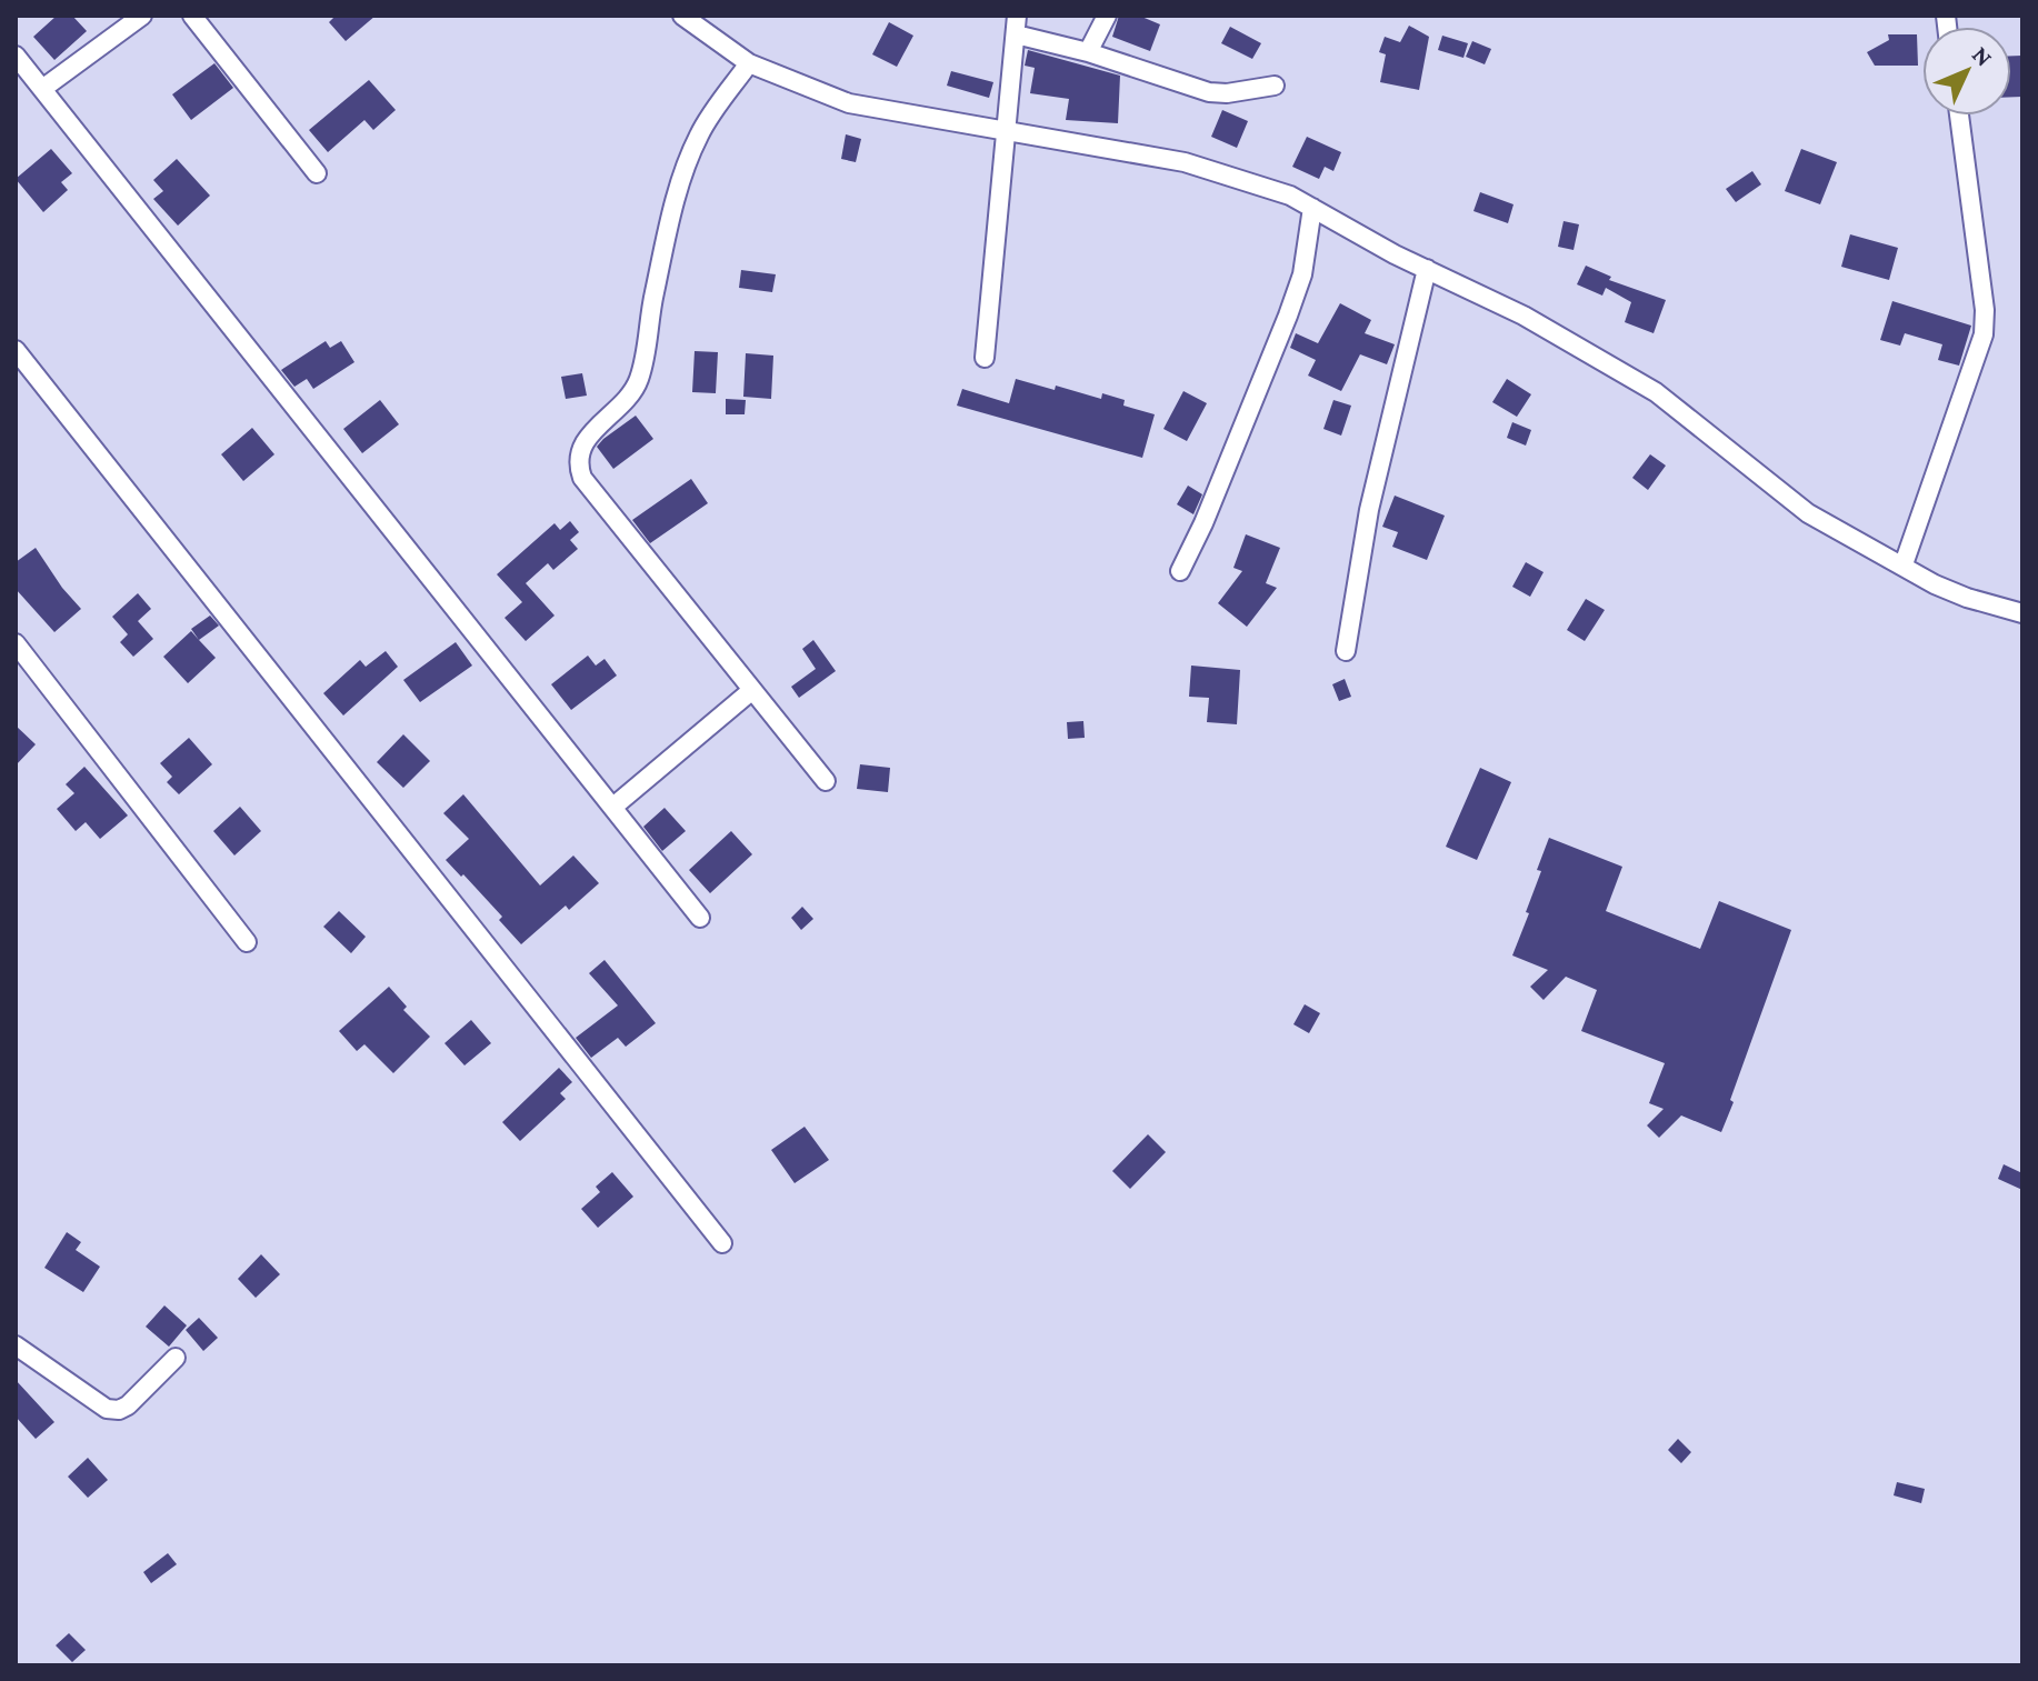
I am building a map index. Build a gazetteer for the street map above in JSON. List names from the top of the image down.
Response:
{
  "north": "top right"
}
